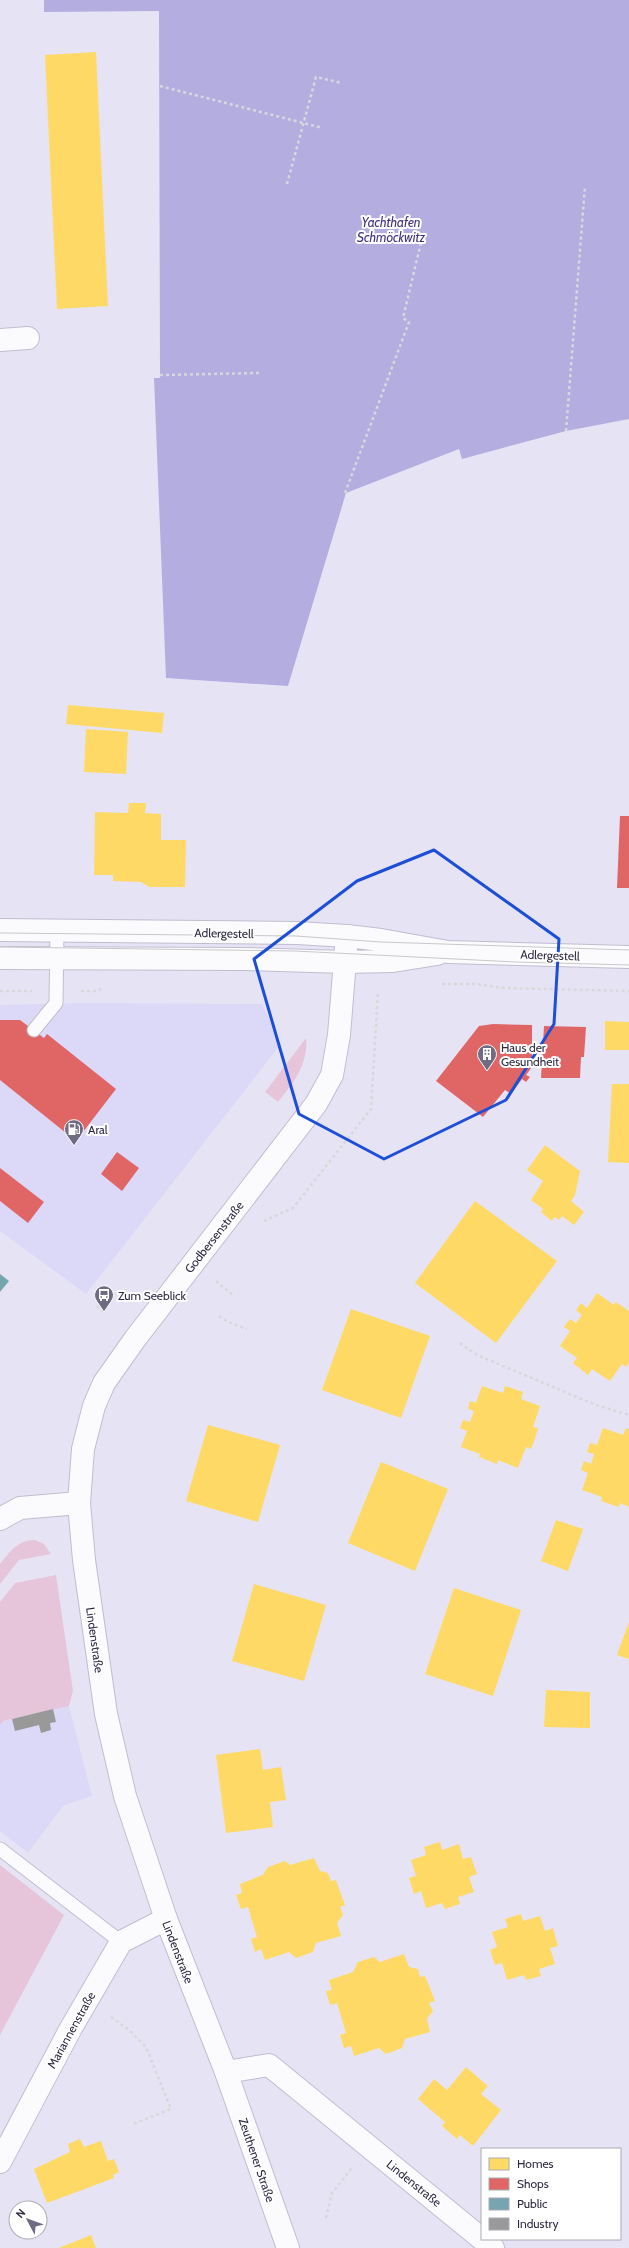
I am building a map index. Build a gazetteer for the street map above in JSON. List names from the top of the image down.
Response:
{
  "streets": {
    "main road": [
      "Adlergestell",
      "Godbersenstraße",
      "Lindenstraße",
      "Mariannenstraße",
      "Zeuthener Straße"
    ]
  },
  "crossings": [
    ["Adlergestell", "Godbersenstraße"],
    ["Godbersenstraße", "Lindenstraße"],
    ["Lindenstraße", "Zeuthener Straße"]
  ],
  "water": ["Yachthafen Schmöckwitz"],
  "places": {
    "building": ["Haus der Gesundheit"],
    "fuel station": ["Aral"],
    "bus stop": ["Zum Seeblick"]
  },
  "legend": [
    "Homes",
    "Shops",
    "Public",
    "Industry"
  ],
  "north": "top left"
}
